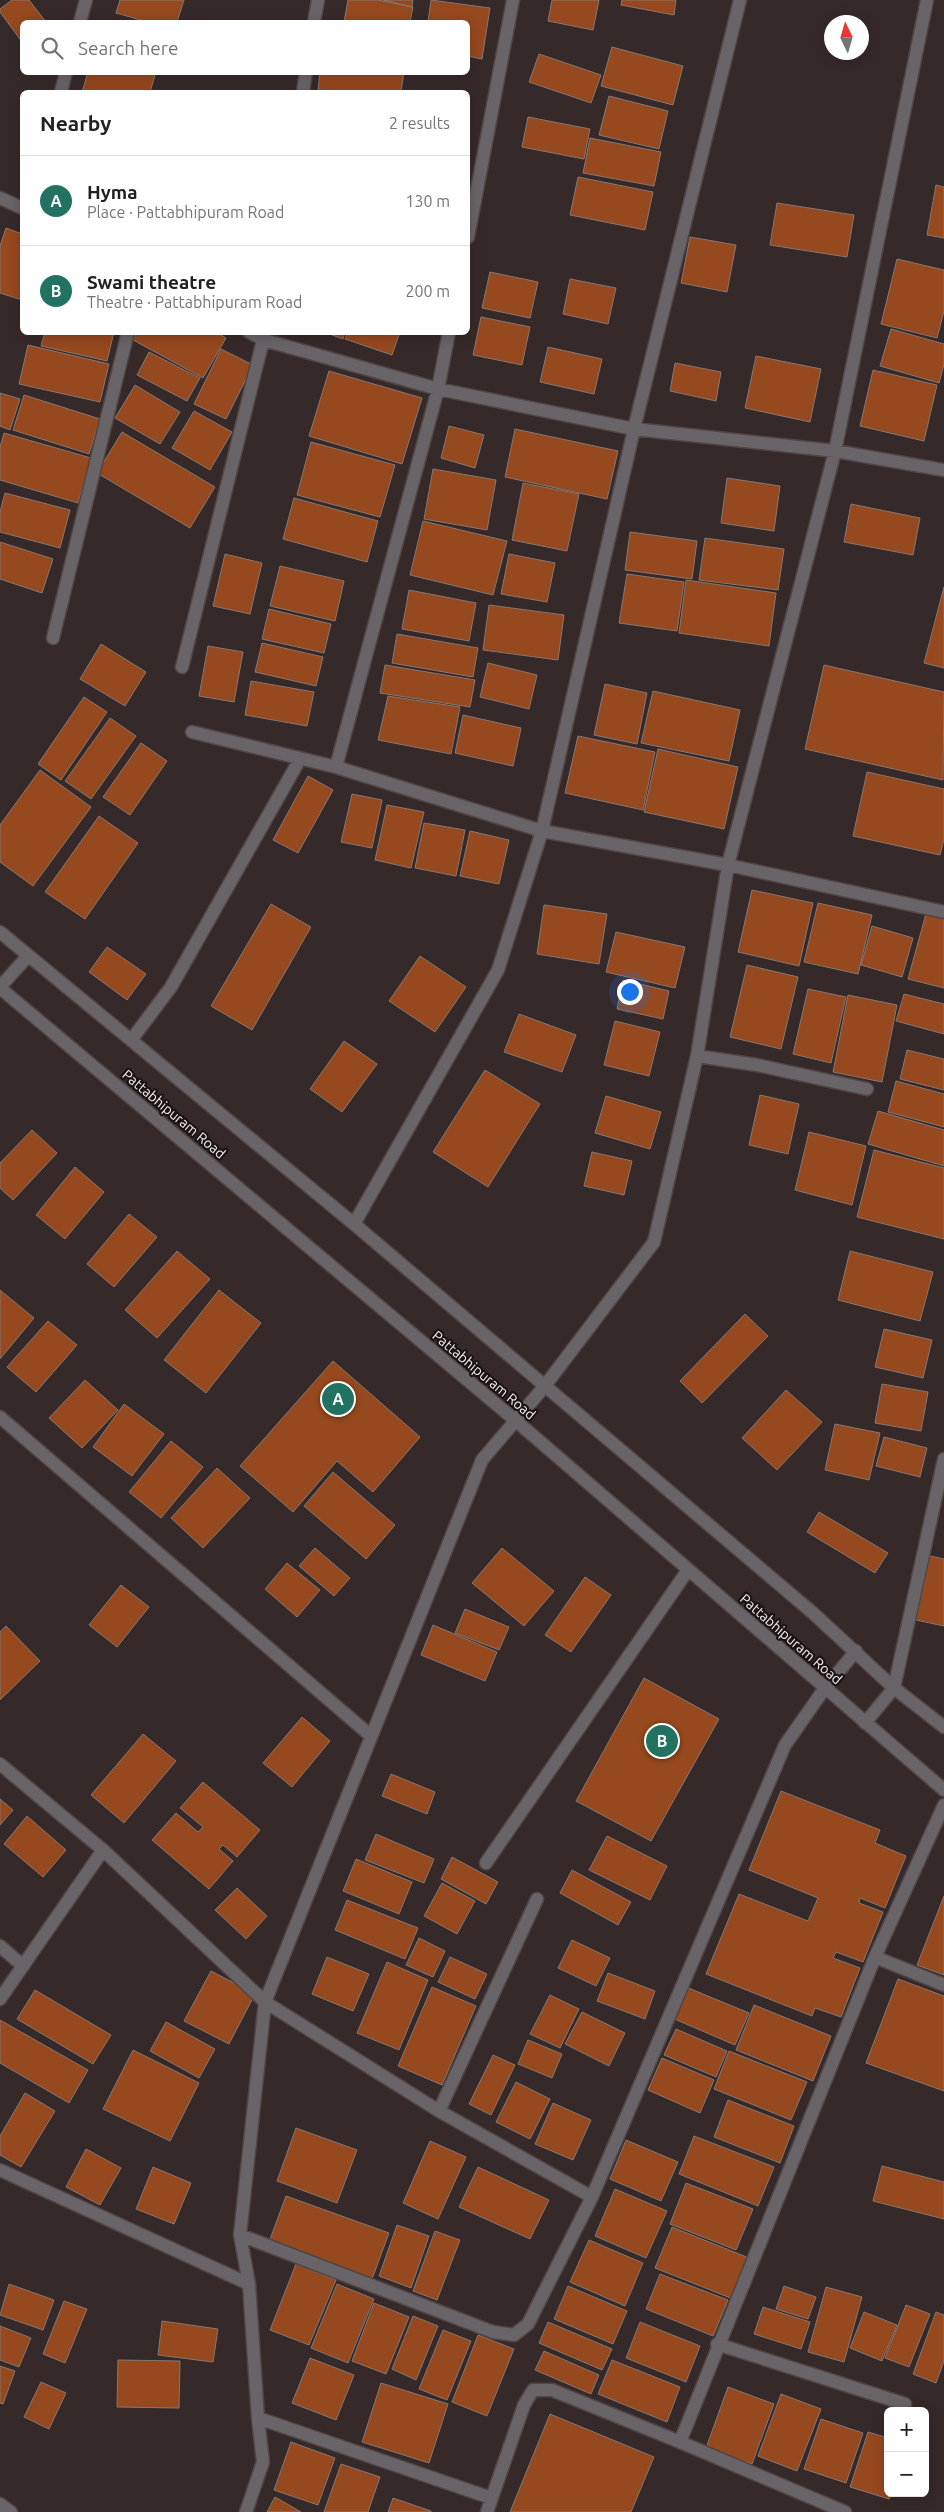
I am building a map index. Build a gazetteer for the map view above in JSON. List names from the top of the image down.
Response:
{
  "streets": {
    "street": ["Pattabhipuram Road"]
  },
  "north": "top",
  "page": {
    "search": "Search here",
    "heading": ["Nearby", "2 results"],
    "list": [
      {
        "mark": "A",
        "name": "Hyma",
        "note": "Place · Pattabhipuram Road",
        "value": "130 m"
      },
      {
        "mark": "B",
        "name": "Swami theatre",
        "note": "Theatre · Pattabhipuram Road",
        "value": "200 m"
      }
    ],
    "pins": ["A", "B"],
    "map_buttons": ["+", "−"]
  }
}
